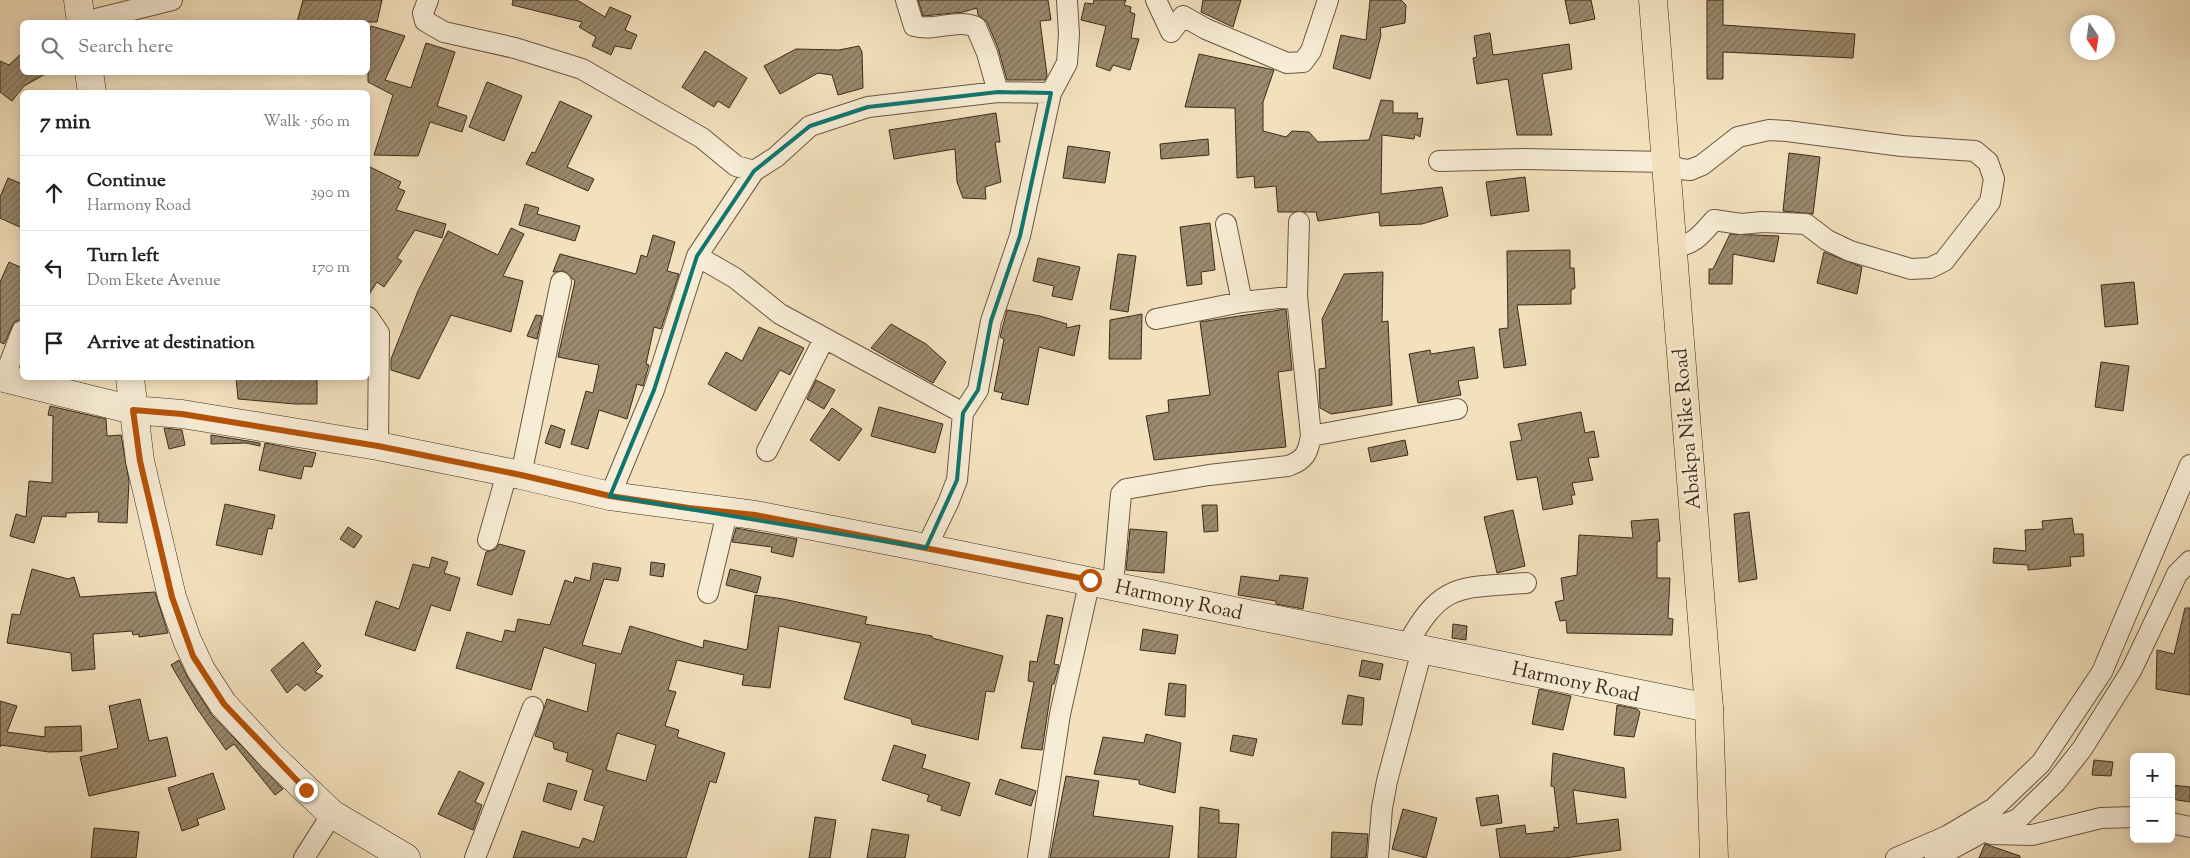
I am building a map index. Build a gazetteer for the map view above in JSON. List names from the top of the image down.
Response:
{
  "streets": {
    "main road": ["Abakpa Nike Road", "Harmony Road"]
  },
  "crossings": [
    ["Abakpa Nike Road", "Harmony Road"]
  ],
  "north": "bottom",
  "page": {
    "search": "Search here",
    "heading": ["7 min", "Walk · 560 m"],
    "list": [
      ["Continue", "Harmony Road", "390 m"],
      ["Turn left", "Dom Ekete Avenue", "170 m"],
      "Arrive at destination"
    ],
    "map_buttons": ["+", "−"]
  }
}
